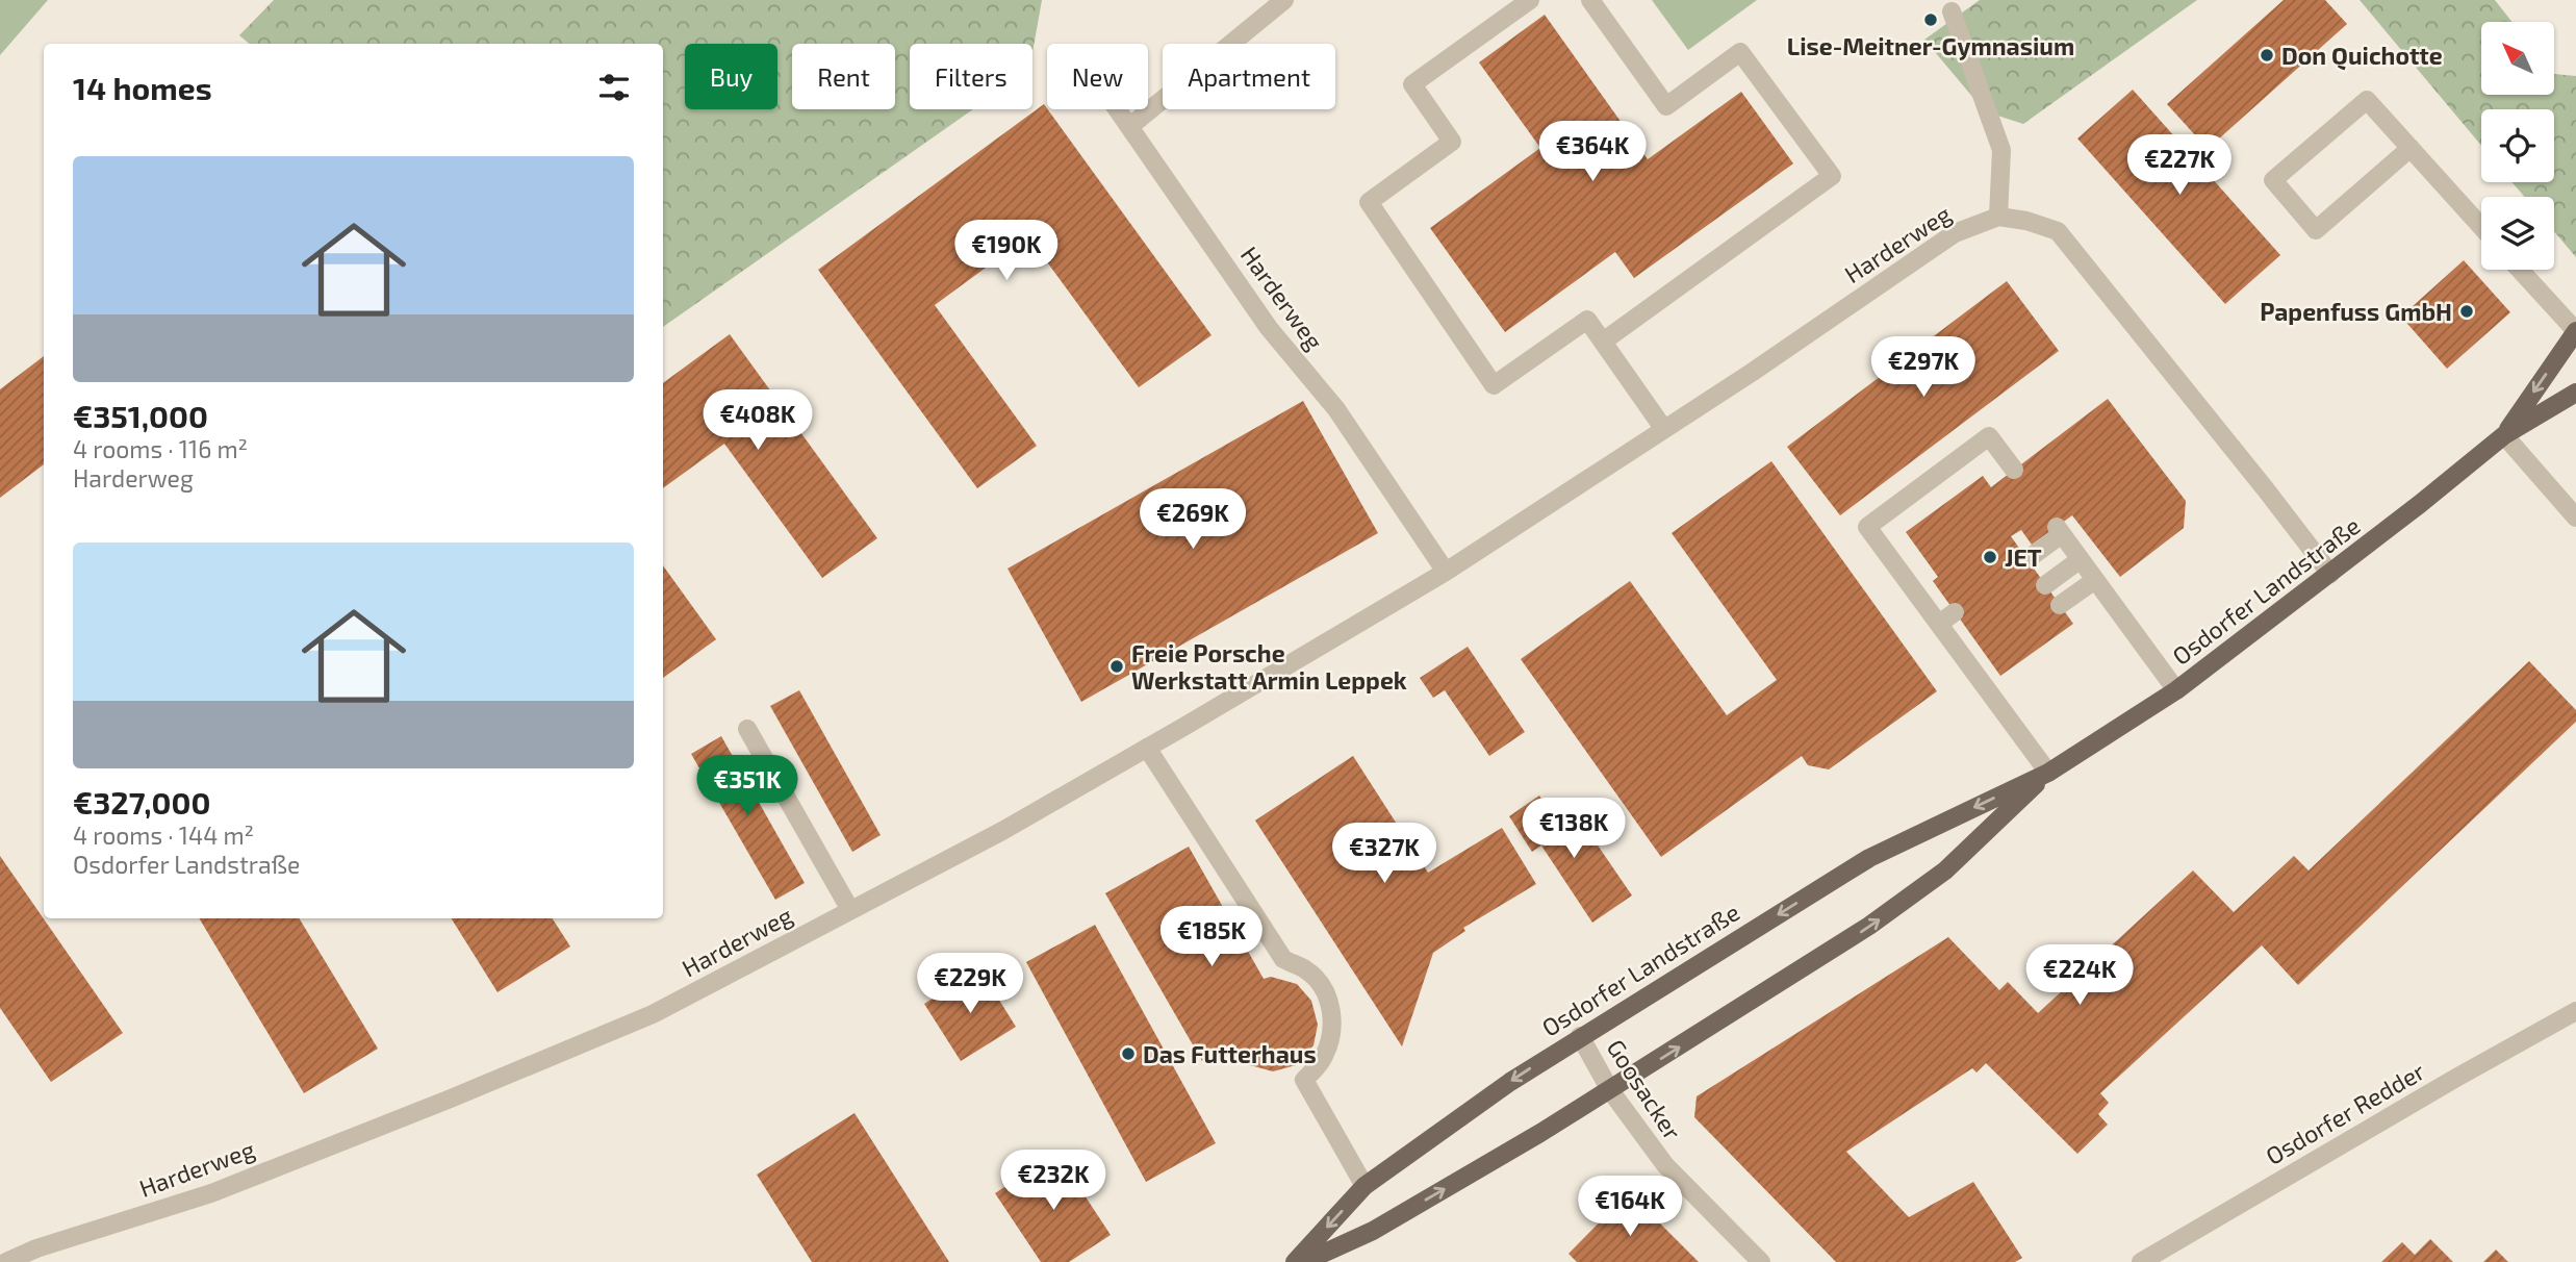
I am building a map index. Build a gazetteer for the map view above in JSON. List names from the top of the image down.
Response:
{
  "streets": {
    "main road": ["Osdorfer Landstraße"],
    "street": ["Harderweg", "Goosacker", "Osdorfer Redder"]
  },
  "crossings": [
    ["Osdorfer Landstraße", "Goosacker"]
  ],
  "places": [
    "Lise-Meitner-Gymnasium",
    "Don Quichotte",
    "Papenfuss GmbH",
    "JET",
    "Freie Porsche Werkstatt Armin Leppek",
    "Das Futterhaus"
  ],
  "north": "top left",
  "page": {
    "chip": [
      "Buy",
      "Rent",
      "Filters",
      "New",
      "Apartment"
    ],
    "heading": "14 homes",
    "price": [
      "€364K",
      "€227K",
      "€190K",
      "€297K",
      "€408K",
      "€269K",
      "€351K",
      "€138K",
      "€327K",
      "€185K",
      "€224K",
      "€229K",
      "€232K",
      "€164K"
    ],
    "list": [
      {
        "name": "€351,000",
        "note": "4 rooms · 116 m² · Harderweg"
      },
      {
        "name": "€327,000",
        "note": "4 rooms · 144 m² · Osdorfer Landstraße"
      }
    ]
  }
}
